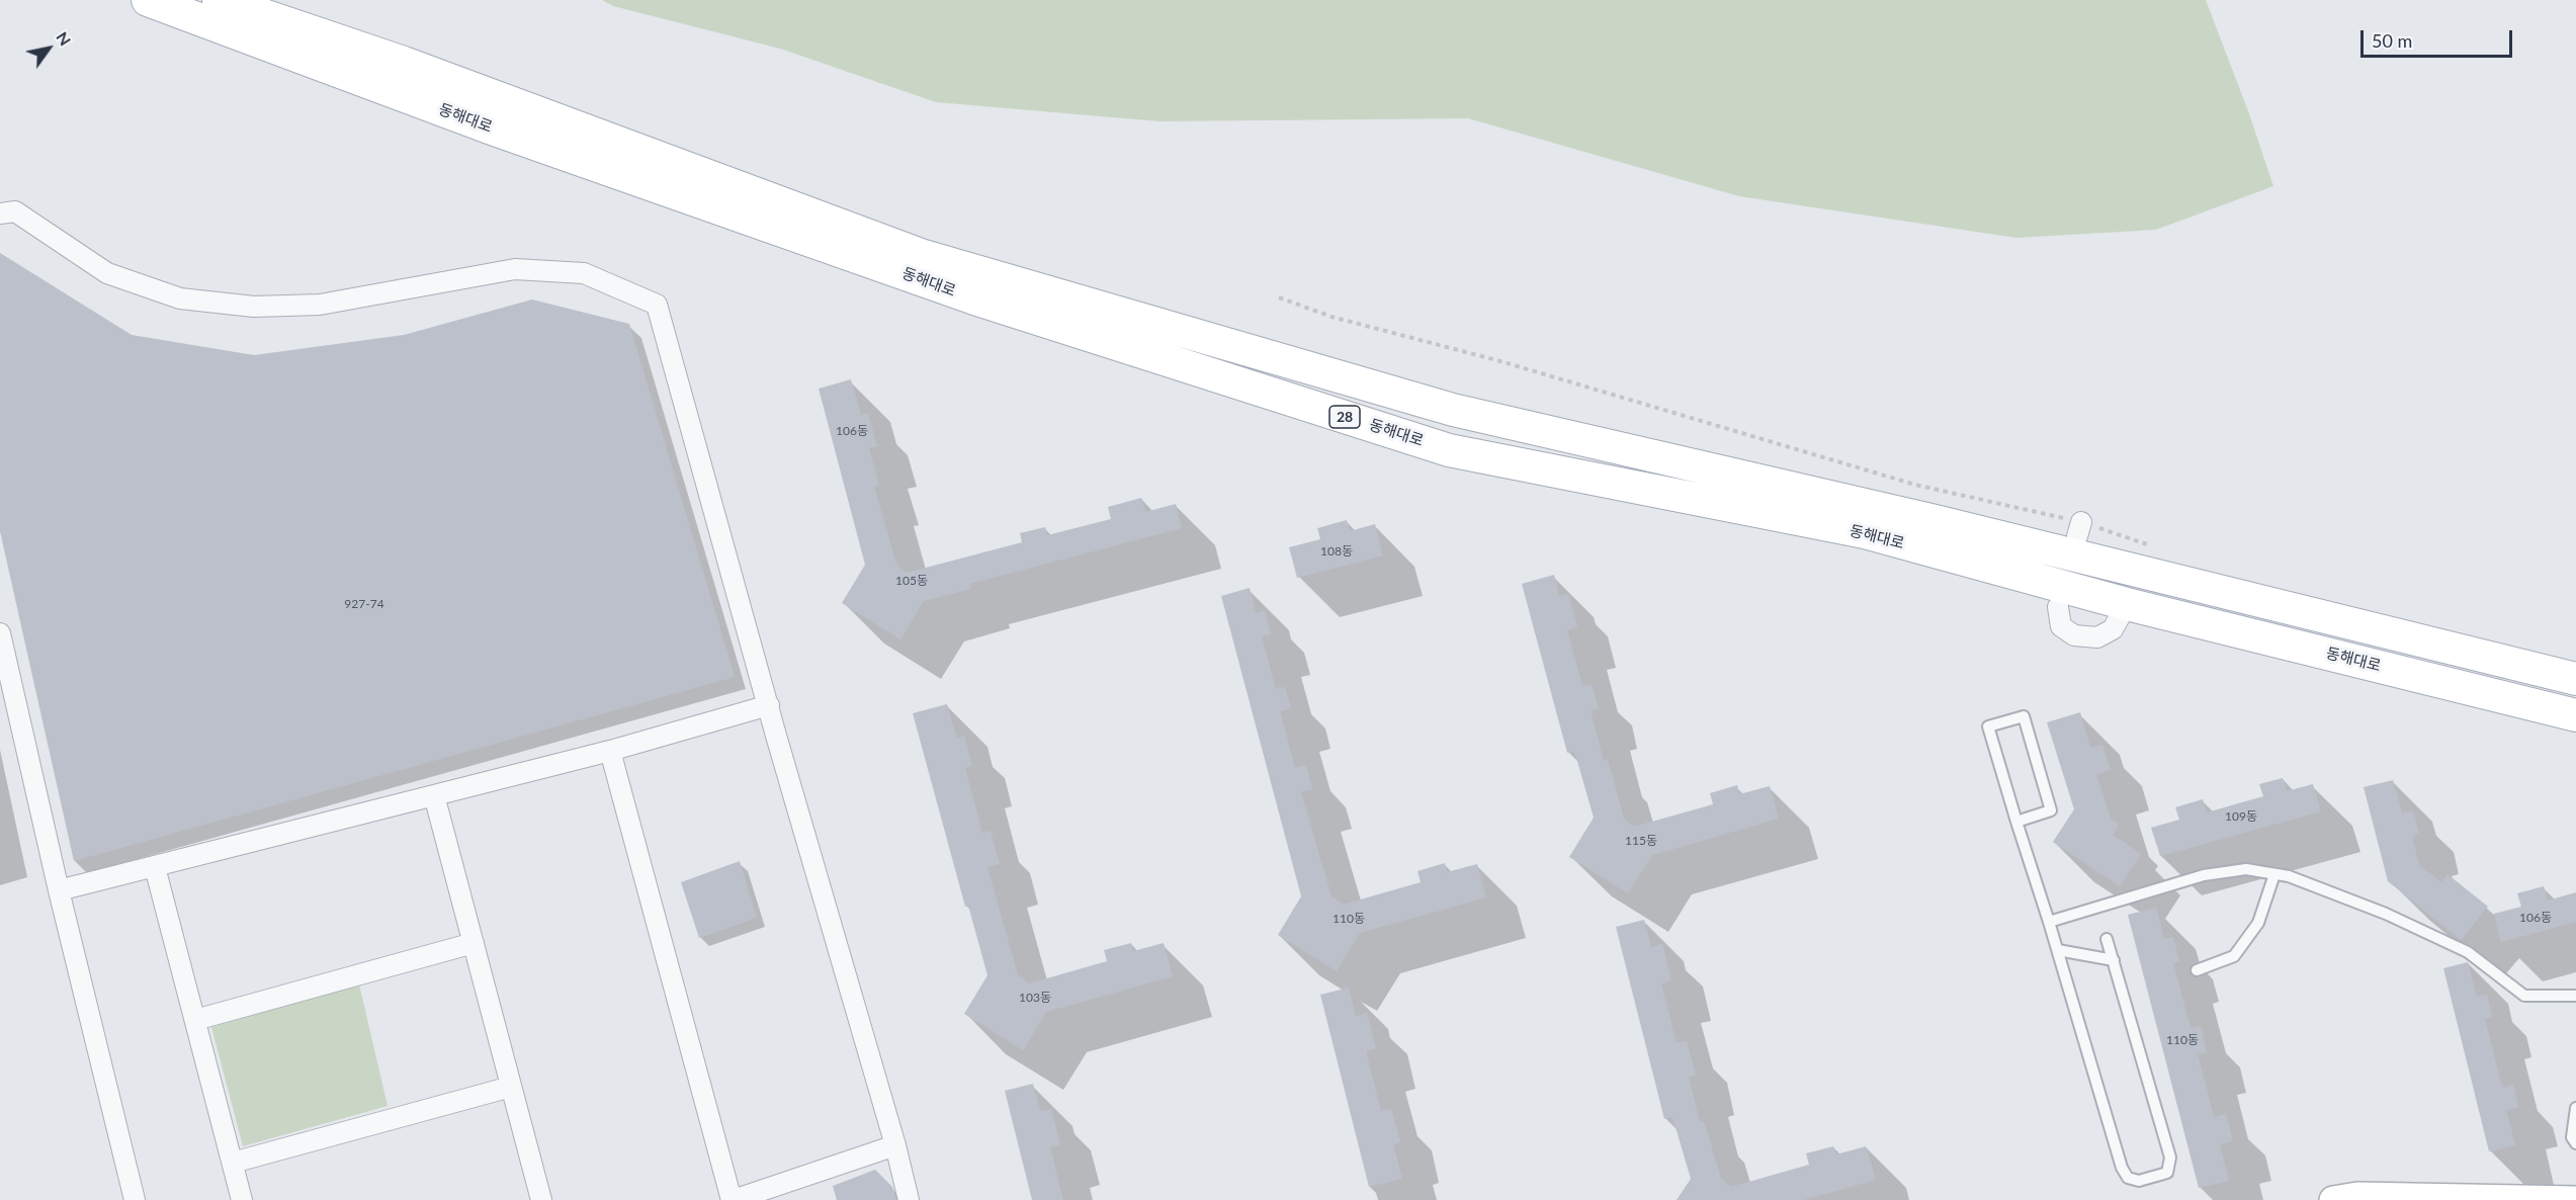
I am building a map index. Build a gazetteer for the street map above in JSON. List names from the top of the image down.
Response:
{
  "streets": {
    "main road": ["동해대로", "28"]
  },
  "house_numbers": [
    "106동",
    "108동",
    "105동",
    "927-74",
    "109동",
    "115동",
    "106동",
    "110동",
    "103동",
    "110동"
  ],
  "scale_bar": "50 m",
  "north": "top right"
}
